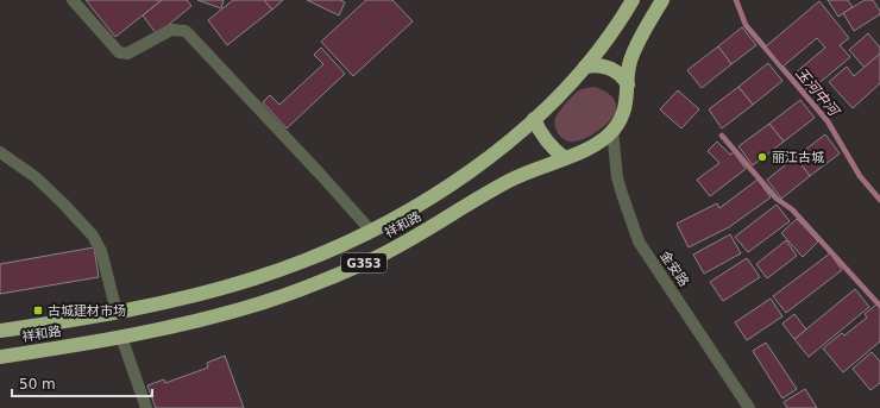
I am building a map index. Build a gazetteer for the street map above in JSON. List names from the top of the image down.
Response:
{
  "streets": {
    "highway": ["祥和路", "G353"],
    "street": ["金安路"]
  },
  "crossings": [
    ["祥和路", "金安路"]
  ],
  "water": ["玉河中河"],
  "places": {
    "other": ["丽江古城"],
    "transit": ["古城建材市场"]
  },
  "scale_bar": "50 m"
}
